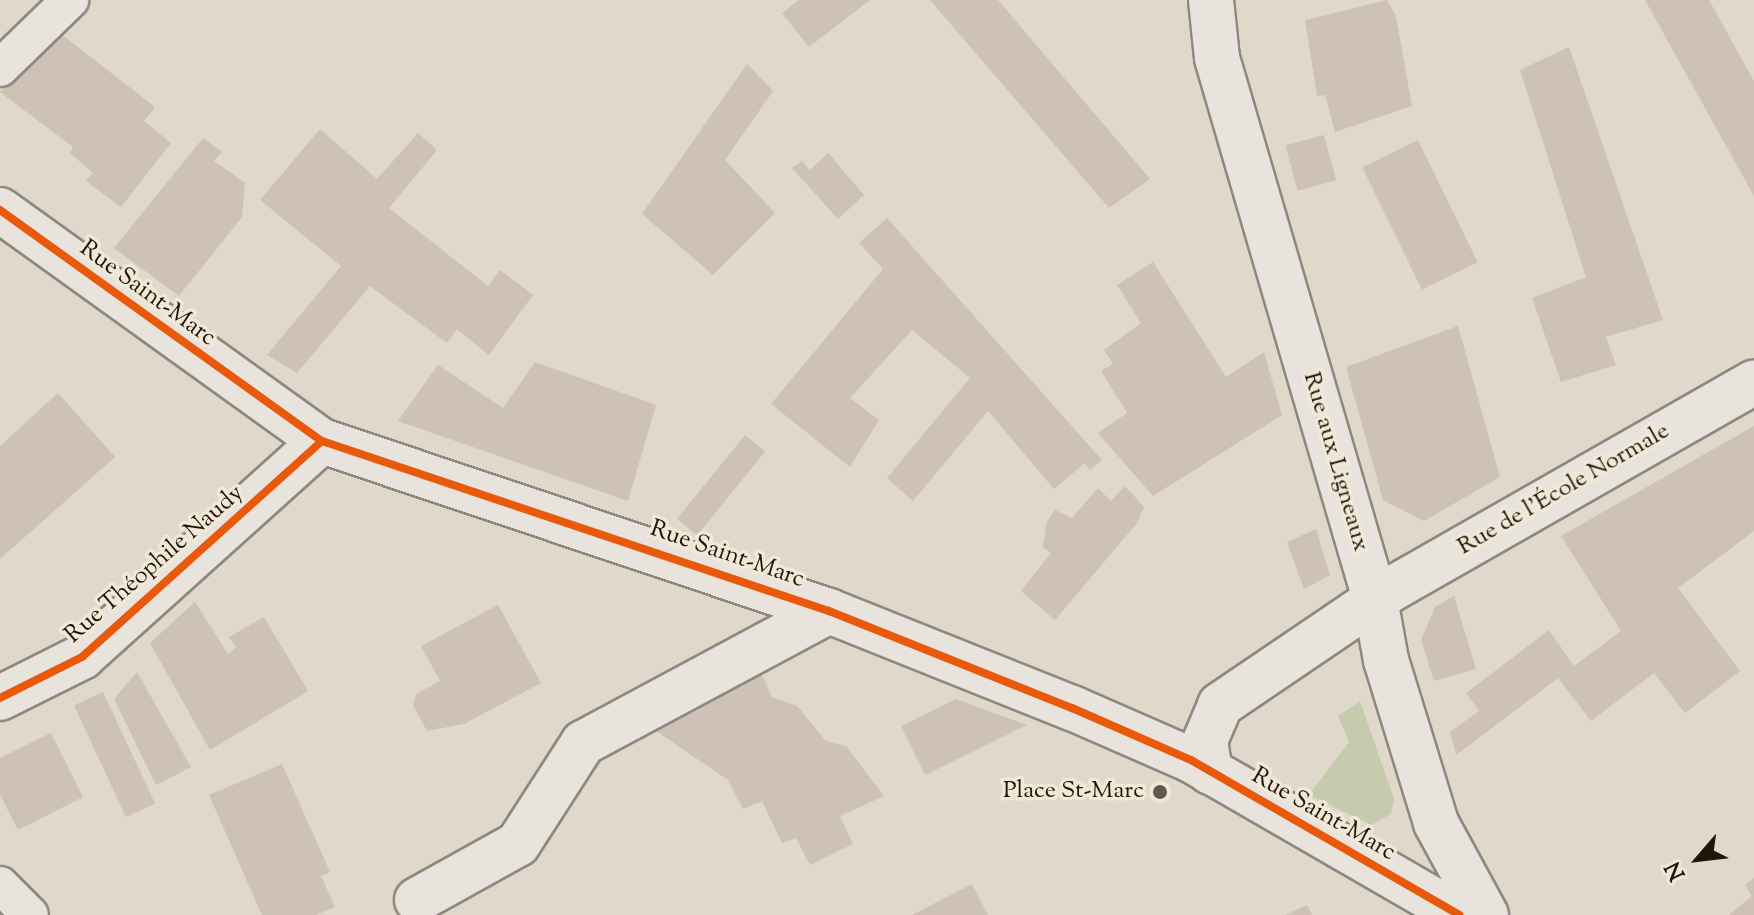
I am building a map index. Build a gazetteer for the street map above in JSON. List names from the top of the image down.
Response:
{
  "streets": {
    "street": [
      "Rue Saint-Marc",
      "Rue aux Ligneaux",
      "Rue de l'École Normale",
      "Rue Théophile Naudy"
    ]
  },
  "crossings": [
    ["Rue Saint-Marc", "Rue aux Ligneaux"],
    ["Rue Saint-Marc", "Rue de l'École Normale"],
    ["Rue Saint-Marc", "Rue Théophile Naudy"],
    ["Rue aux Ligneaux", "Rue de l'École Normale"]
  ],
  "places": ["Place St-Marc"],
  "north": "bottom left"
}
